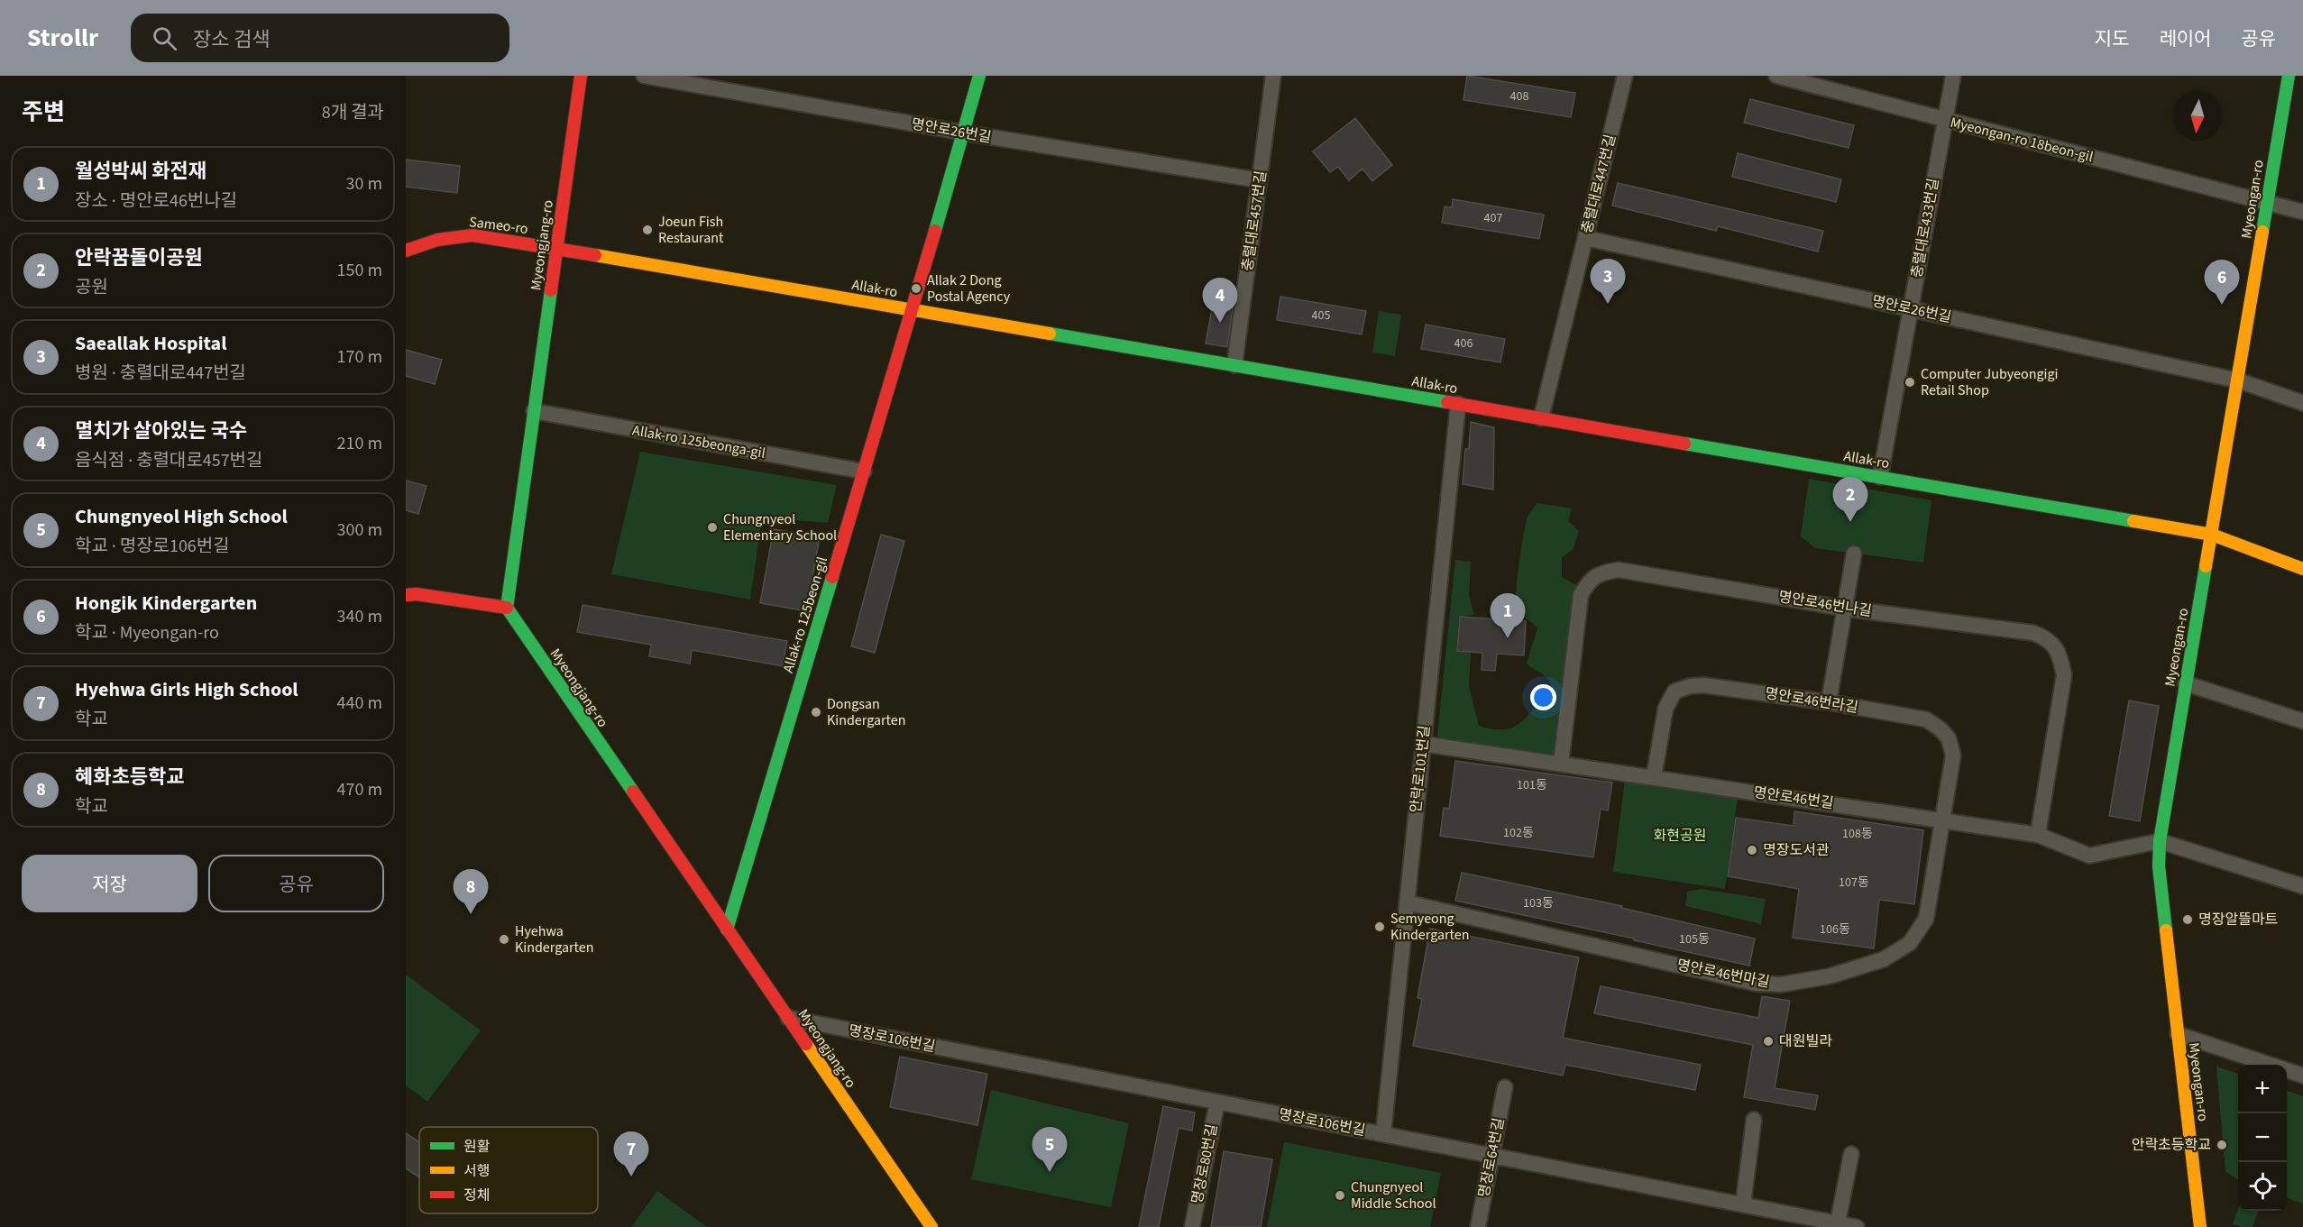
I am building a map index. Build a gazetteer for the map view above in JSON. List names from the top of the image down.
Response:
{
  "streets": {
    "main road": [
      "Myeongan-ro",
      "Sameo-ro",
      "Myeongjang-ro",
      "Allak-ro",
      "Allak-ro 125beon-gil"
    ],
    "street": [
      "명안로26번길",
      "Myeongan-ro 18beon-gil",
      "충렬대로447번길",
      "충렬대로457번길",
      "충렬대로433번길",
      "Allak-ro 125beonga-gil",
      "명안로46번나길",
      "명안로46번라길",
      "안락로101번길",
      "명안로46번길",
      "명안로46번마길",
      "명장로106번길",
      "명장로64번길",
      "명장로80번길"
    ]
  },
  "crossings": [
    ["명안로26번길", "충렬대로447번길"],
    ["명안로26번길", "Myeongan-ro"],
    ["명안로26번길", "충렬대로457번길"],
    ["명안로26번길", "충렬대로433번길"],
    ["명안로26번길", "Allak-ro 125beon-gil"],
    ["Myeongan-ro 18beon-gil", "Myeongan-ro"],
    ["Myeongan-ro 18beon-gil", "충렬대로433번길"],
    ["충렬대로447번길", "Allak-ro"],
    ["Myeongan-ro", "Allak-ro"],
    ["Myeongan-ro", "명안로46번길"],
    ["충렬대로457번길", "Allak-ro"],
    ["Sameo-ro", "Myeongjang-ro"],
    ["Sameo-ro", "Allak-ro"],
    ["충렬대로433번길", "Allak-ro"],
    ["Myeongjang-ro", "Allak-ro"],
    ["Myeongjang-ro", "Allak-ro 125beonga-gil"],
    ["Myeongjang-ro", "Allak-ro 125beon-gil"],
    ["Myeongjang-ro", "명장로106번길"],
    ["Allak-ro", "Allak-ro 125beon-gil"],
    ["Allak-ro", "안락로101번길"],
    ["Allak-ro 125beonga-gil", "Allak-ro 125beon-gil"],
    ["명안로46번나길", "명안로46번길"],
    ["명안로46번라길", "명안로46번길"],
    ["명안로46번라길", "명안로46번마길"],
    ["안락로101번길", "명안로46번길"],
    ["안락로101번길", "명안로46번마길"],
    ["안락로101번길", "명장로106번길"],
    ["명안로46번길", "명안로46번마길"],
    ["명장로106번길", "명장로64번길"],
    ["명장로106번길", "명장로80번길"]
  ],
  "parks": ["화현공원"],
  "places": [
    "Joeun Fish Restaurant",
    "Allak 2 Dong Postal Agency",
    "Computer Jubyeongigi Retail Shop",
    "Chungnyeol Elementary School",
    "Dongsan Kindergarten",
    "명장도서관",
    "명장알뜰마트",
    "Semyeong Kindergarten",
    "Hyehwa Kindergarten",
    "대원빌라",
    "안락초등학교",
    "Chungnyeol Middle School"
  ],
  "house_numbers": [
    "408",
    "407",
    "405",
    "406",
    "101동",
    "102동",
    "108동",
    "107동",
    "103동",
    "106동",
    "105동"
  ],
  "legend": ["원활", "서행", "정체"],
  "north": "bottom",
  "page": {
    "header": "Strollr",
    "search": "장소 검색",
    "nav": ["지도", "레이어", "공유"],
    "heading": ["주변", "8개 결과"],
    "list": [
      {
        "mark": "1",
        "name": "월성박씨 화전재",
        "note": "장소 · 명안로46번나길",
        "value": "30 m"
      },
      {
        "mark": "2",
        "name": "안락꿈돌이공원",
        "note": "공원",
        "value": "150 m"
      },
      {
        "mark": "3",
        "name": "Saeallak Hospital",
        "note": "병원 · 충렬대로447번길",
        "value": "170 m"
      },
      {
        "mark": "4",
        "name": "멸치가 살아있는 국수",
        "note": "음식점 · 충렬대로457번길",
        "value": "210 m"
      },
      {
        "mark": "5",
        "name": "Chungnyeol High School",
        "note": "학교 · 명장로106번길",
        "value": "300 m"
      },
      {
        "mark": "6",
        "name": "Hongik Kindergarten",
        "note": "학교 · Myeongan-ro",
        "value": "340 m"
      },
      {
        "mark": "7",
        "name": "Hyehwa Girls High School",
        "note": "학교",
        "value": "440 m"
      },
      {
        "mark": "8",
        "name": "혜화초등학교",
        "note": "학교",
        "value": "470 m"
      }
    ],
    "pins": [
      "3",
      "6",
      "4",
      "2",
      "1",
      "8",
      "5",
      "7"
    ],
    "buttons": ["저장", "공유"],
    "map_buttons": ["+", "−"]
  }
}
